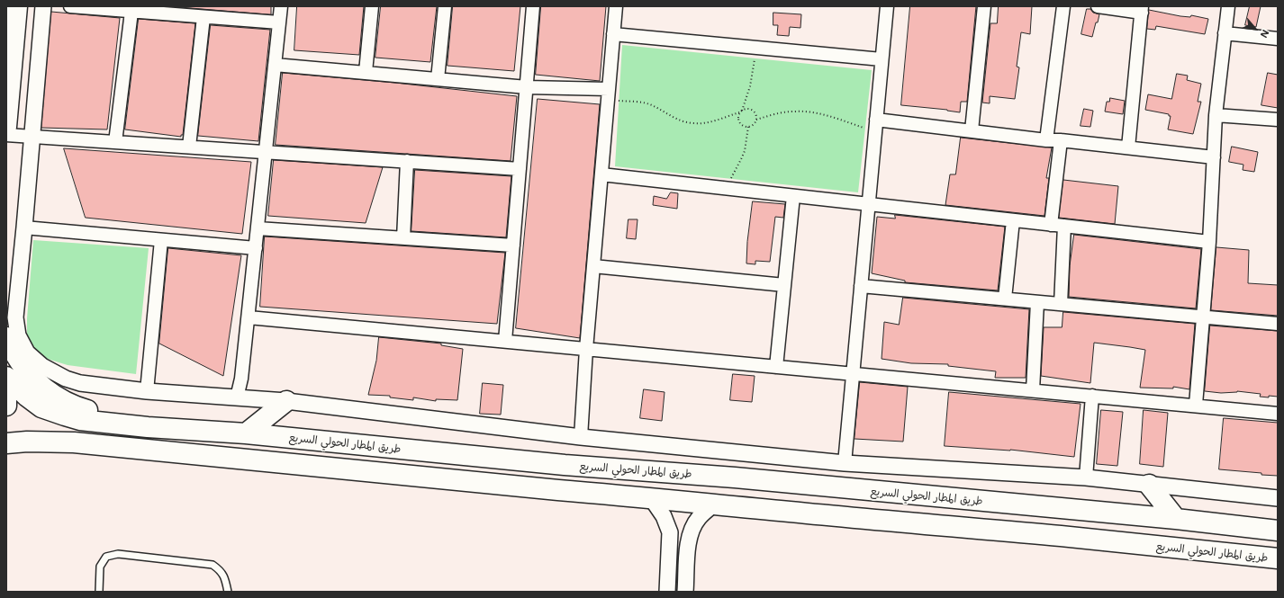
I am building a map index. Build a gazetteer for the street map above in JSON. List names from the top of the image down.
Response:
{
  "streets": {
    "main road": ["طريق المطار الحولي السريع"]
  },
  "north": "bottom right"
}
